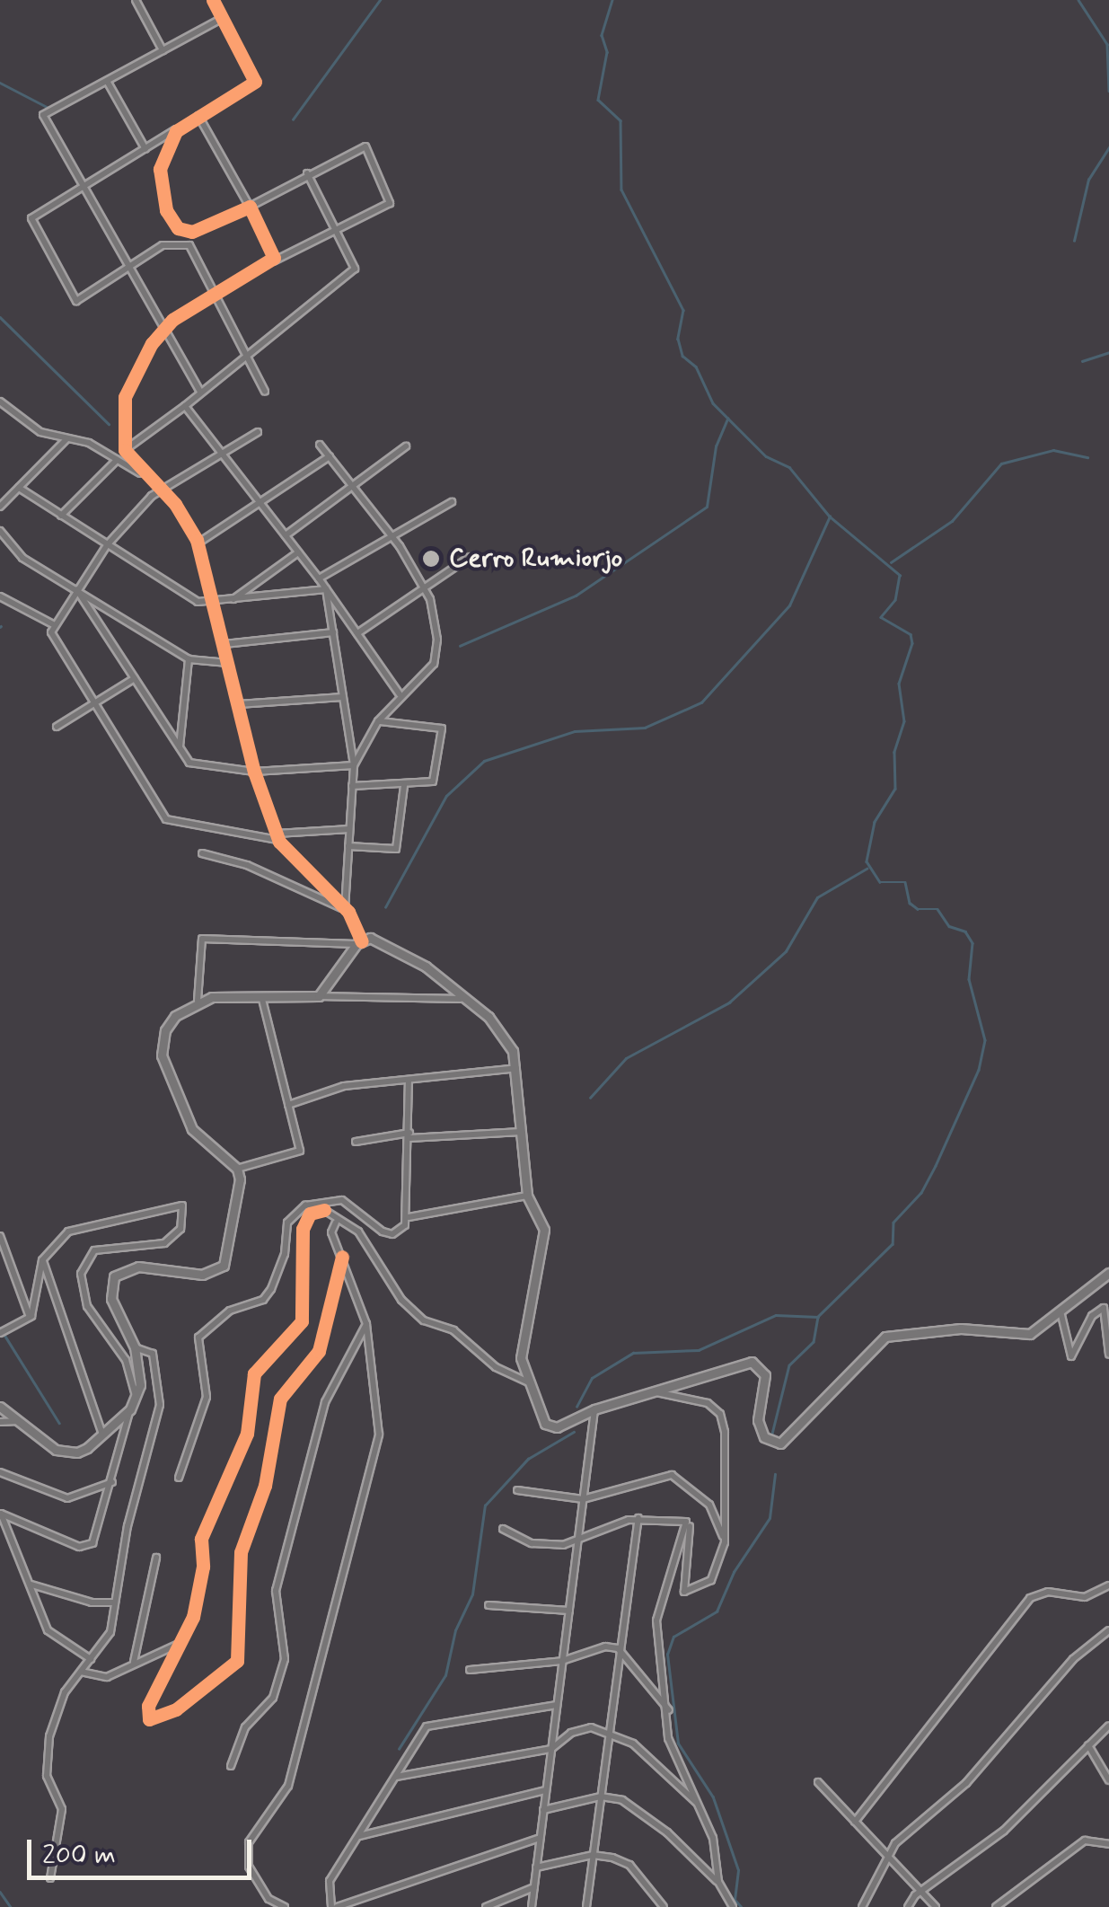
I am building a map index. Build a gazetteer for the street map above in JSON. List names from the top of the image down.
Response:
{
  "places": ["Cerro Rumiorjo"],
  "scale_bar": "200 m"
}
